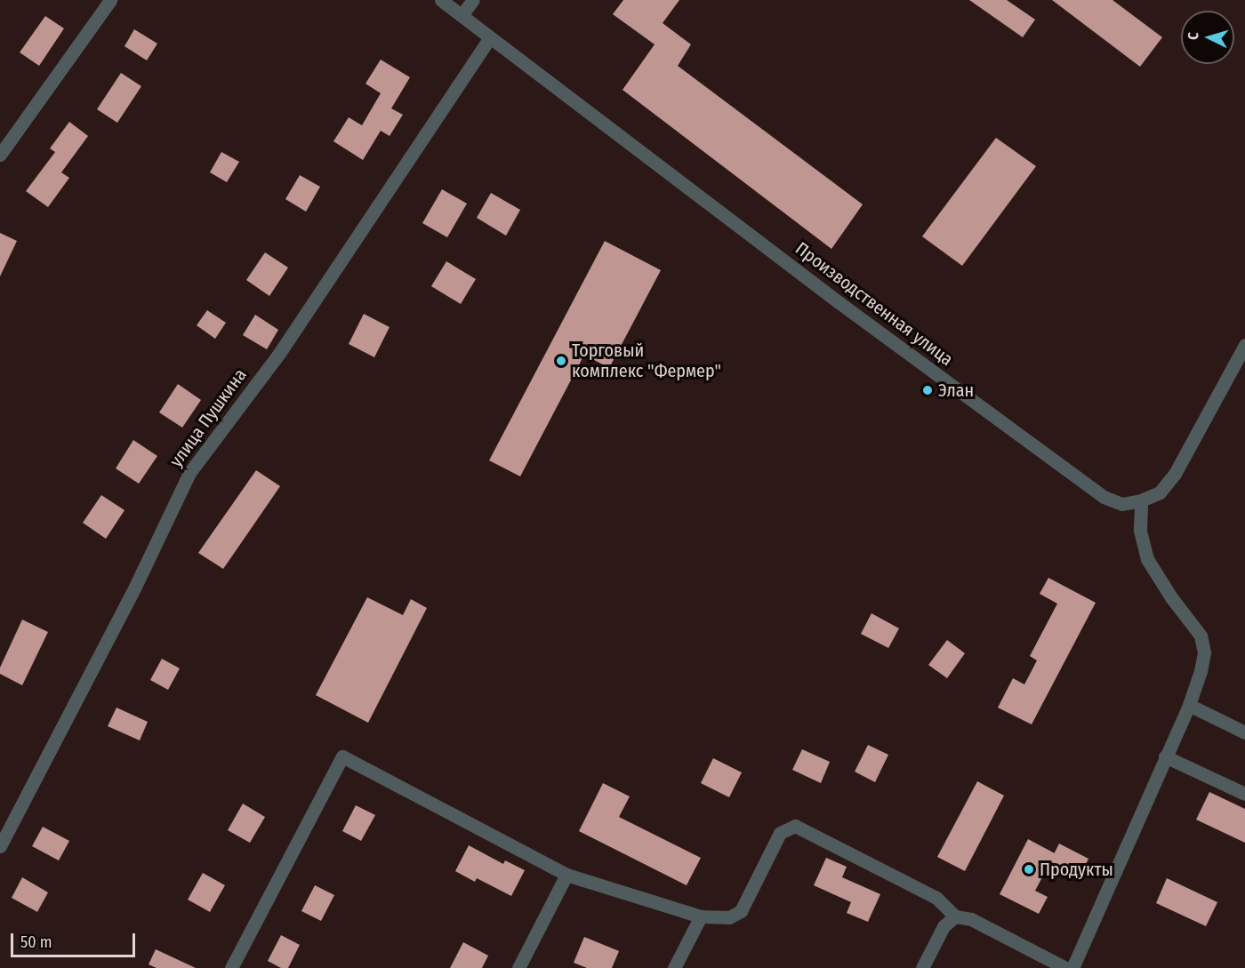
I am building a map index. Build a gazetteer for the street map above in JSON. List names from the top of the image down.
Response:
{
  "streets": {
    "street": ["Производственная улица", "улица Пушкина"]
  },
  "crossings": [
    ["Производственная улица", "улица Пушкина"]
  ],
  "places": ["Торговый комплекс \"Фермер\"", "Элан", "Продукты"],
  "scale_bar": "50 m",
  "north": "left"
}
